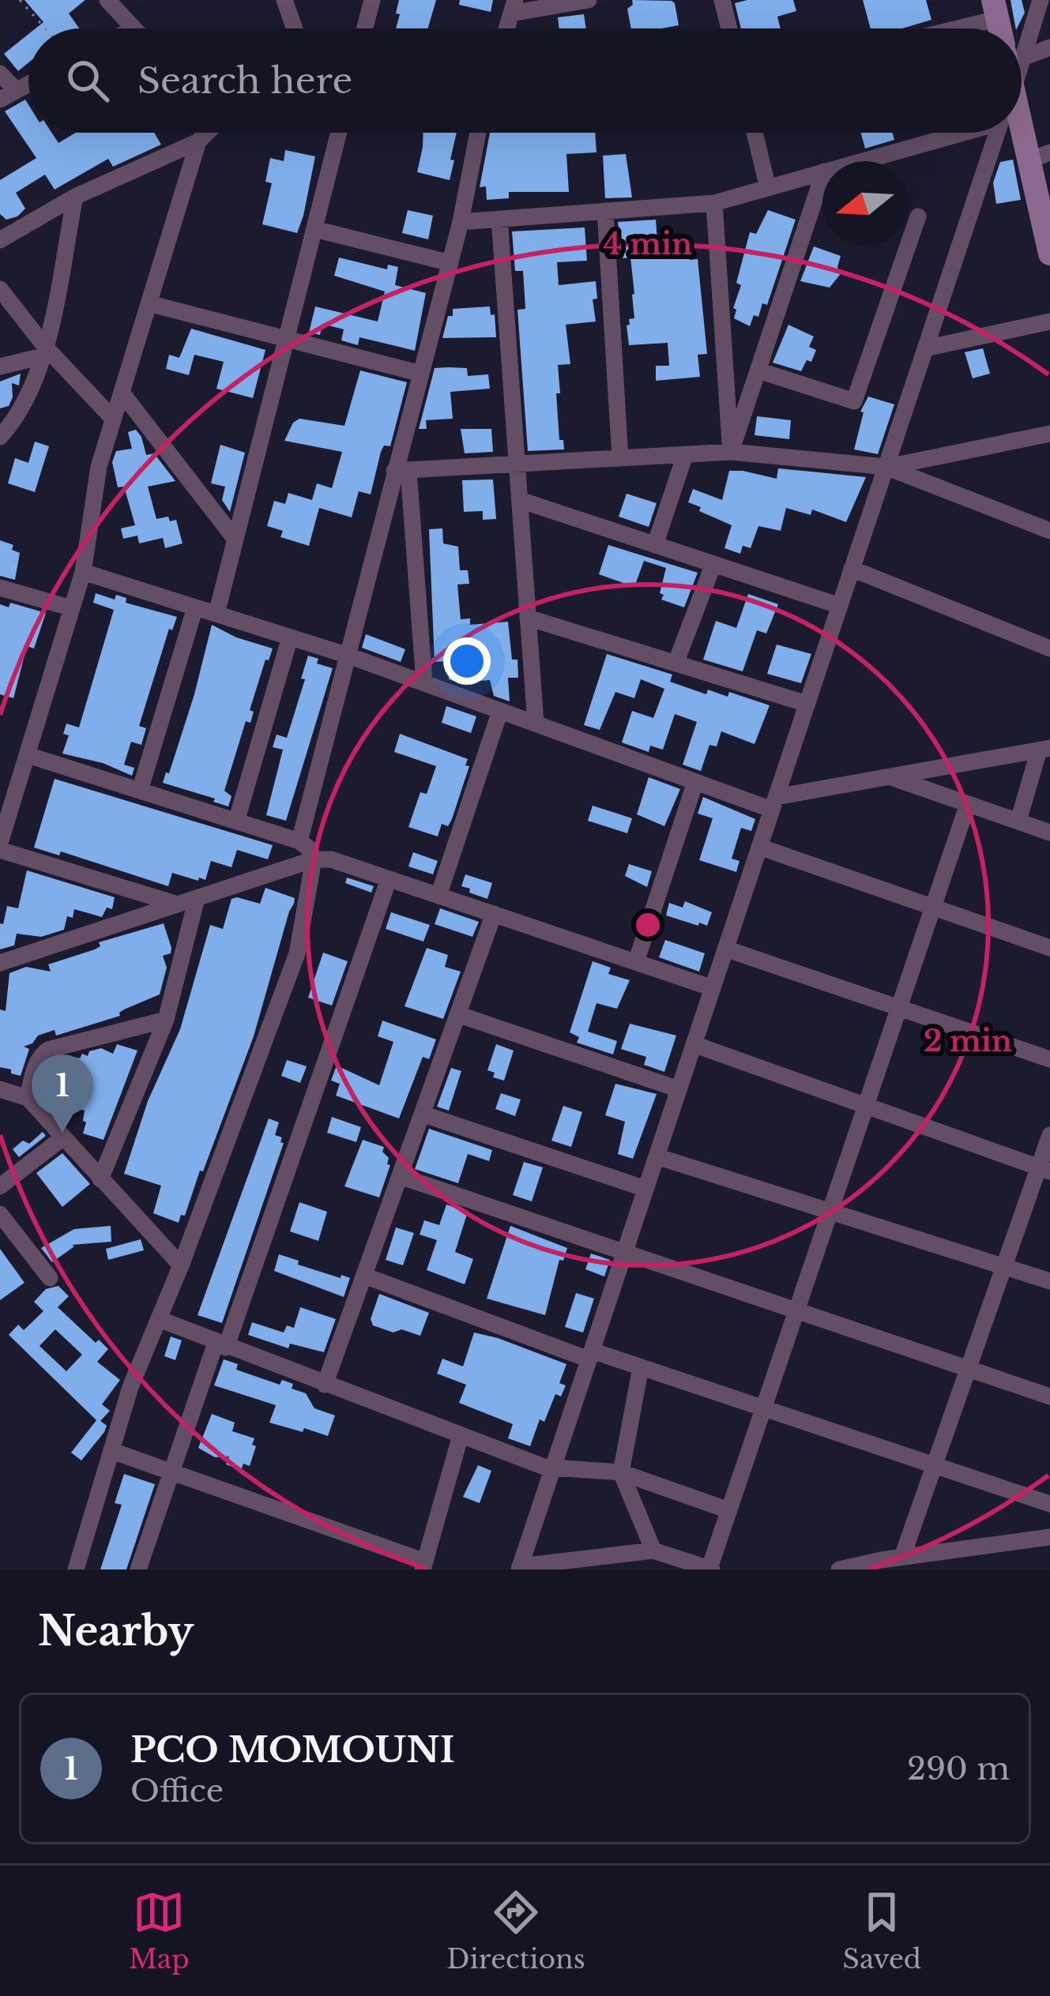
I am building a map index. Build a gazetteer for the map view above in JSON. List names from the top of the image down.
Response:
{
  "north": "left",
  "page": {
    "search": "Search here",
    "pins": "1",
    "heading": "Nearby",
    "list": [
      {
        "mark": "1",
        "name": "PCO MOMOUNI",
        "note": "Office",
        "value": "290 m"
      }
    ],
    "nav": ["Map", "Directions", "Saved"]
  },
  "rings": ["4 min", "2 min"]
}
